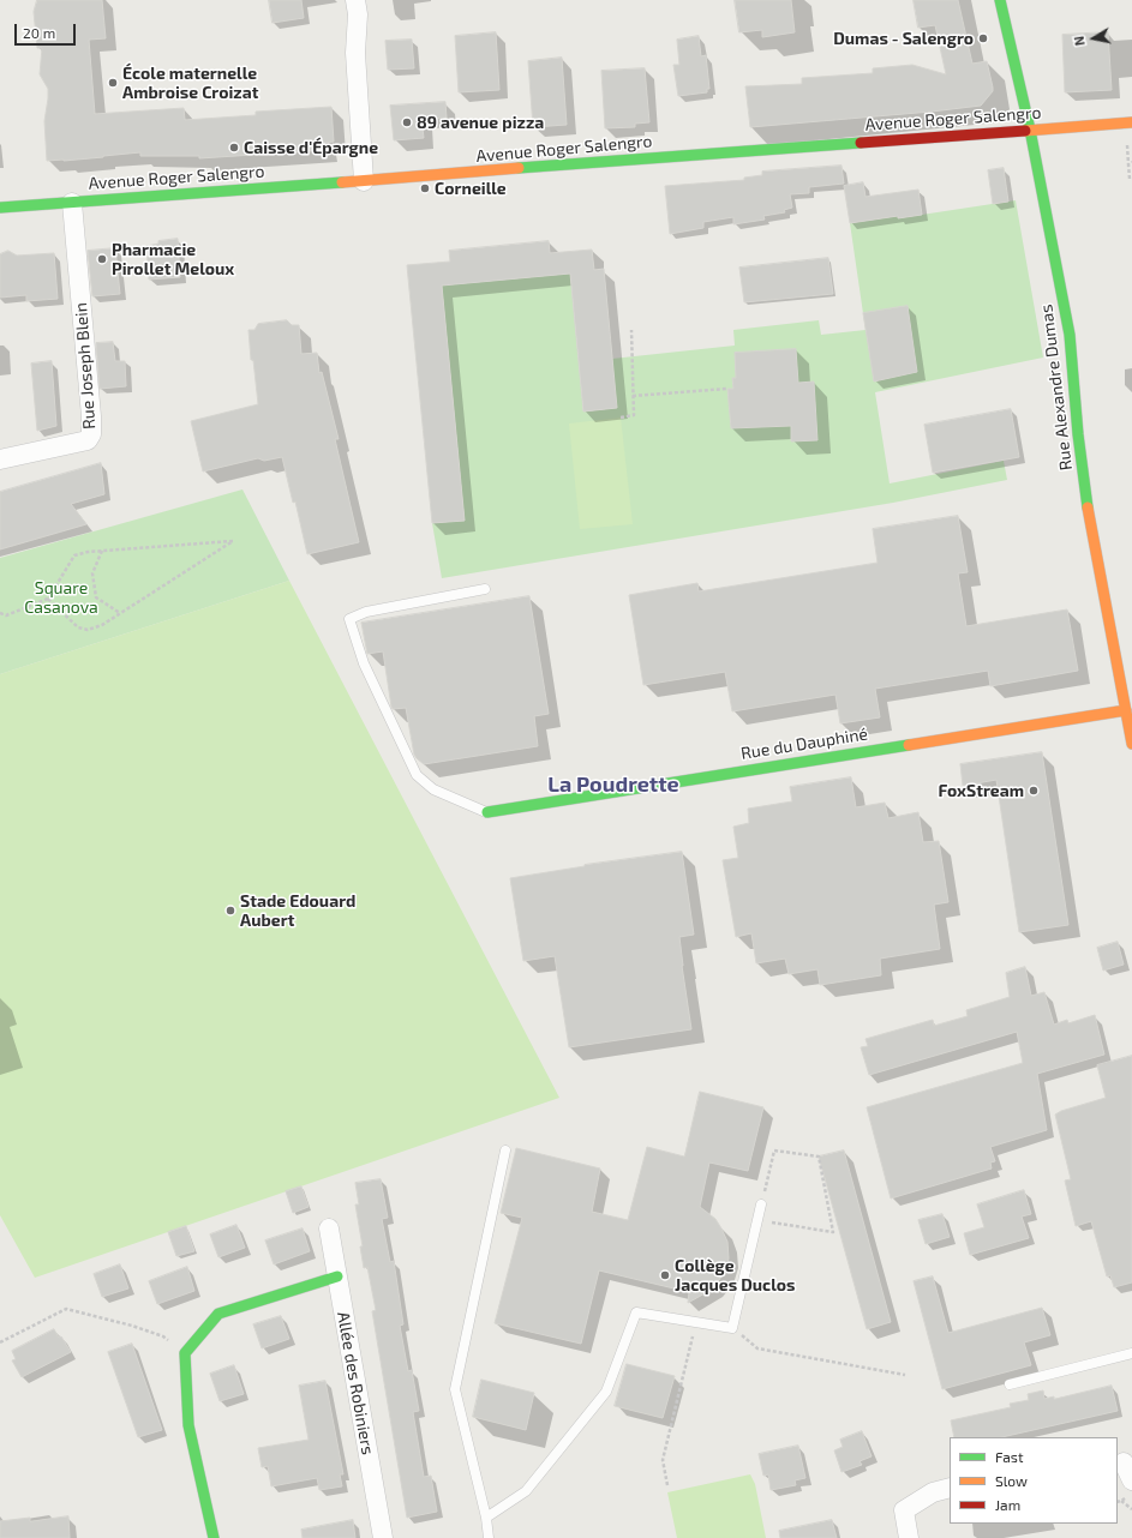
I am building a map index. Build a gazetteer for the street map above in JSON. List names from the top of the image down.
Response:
{
  "streets": {
    "street": [
      "Avenue Roger Salengro",
      "Rue Joseph Blein",
      "Rue Alexandre Dumas",
      "Rue du Dauphiné",
      "Allée des Robiniers"
    ]
  },
  "crossings": [
    ["Avenue Roger Salengro", "Rue Joseph Blein"],
    ["Avenue Roger Salengro", "Rue Alexandre Dumas"],
    ["Rue Alexandre Dumas", "Rue du Dauphiné"]
  ],
  "districts": ["La Poudrette"],
  "parks": ["Square Casanova"],
  "places": [
    "Dumas - Salengro",
    "École maternelle Ambroise Croizat",
    "89 avenue pizza",
    "Caisse d'Épargne",
    "Corneille",
    "Pharmacie Pirollet Meloux",
    "FoxStream",
    "Stade Edouard Aubert",
    "Collège Jacques Duclos"
  ],
  "legend": ["Fast", "Slow", "Jam"],
  "scale_bar": "20 m",
  "north": "left"
}
